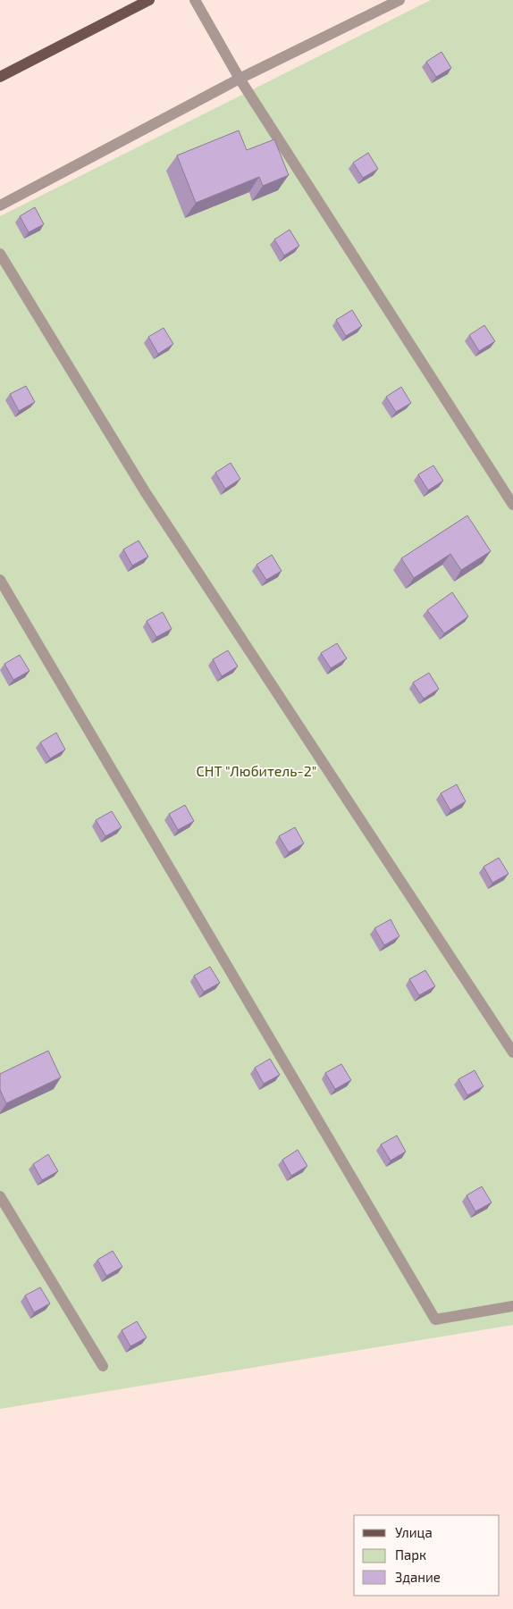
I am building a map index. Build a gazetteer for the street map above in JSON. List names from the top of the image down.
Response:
{
  "parks": ["СНТ \"Любитель-2\""],
  "legend": ["Улица", "Парк", "Здание"]
}
